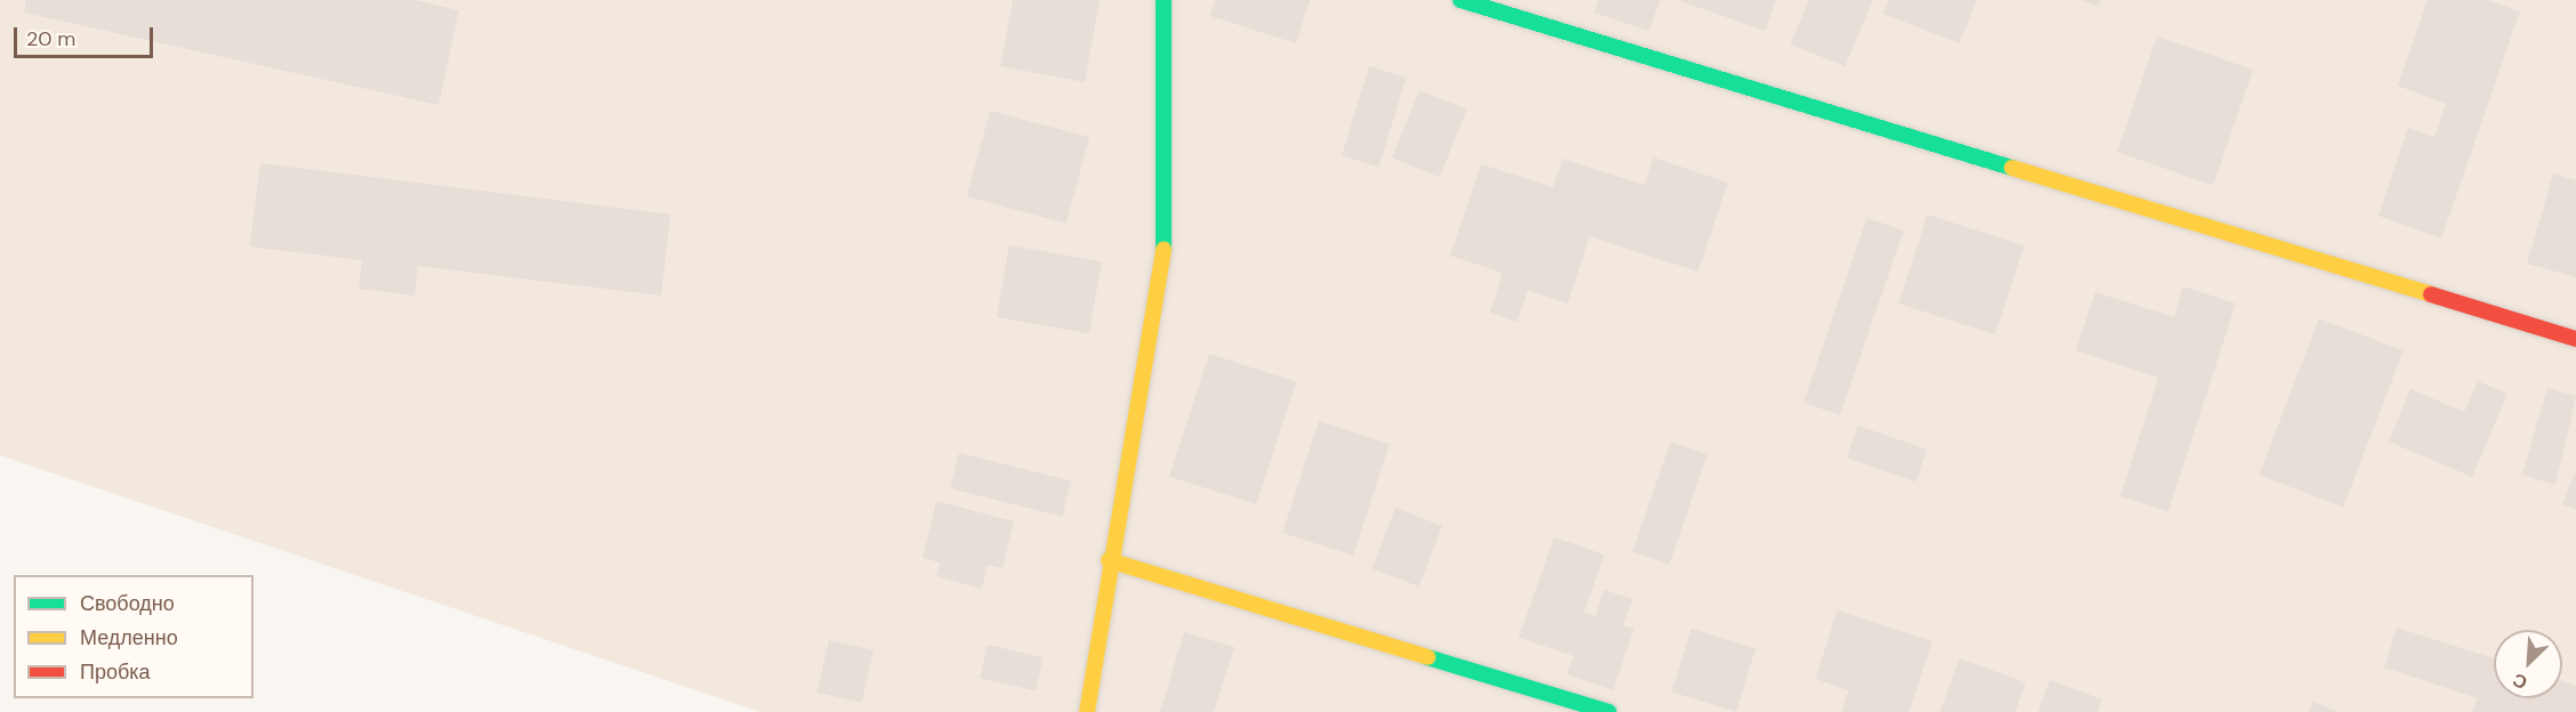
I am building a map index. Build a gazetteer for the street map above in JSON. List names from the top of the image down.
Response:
{
  "legend": ["Свободно", "Медленно", "Пробка"],
  "scale_bar": "20 m",
  "north": "bottom left"
}
